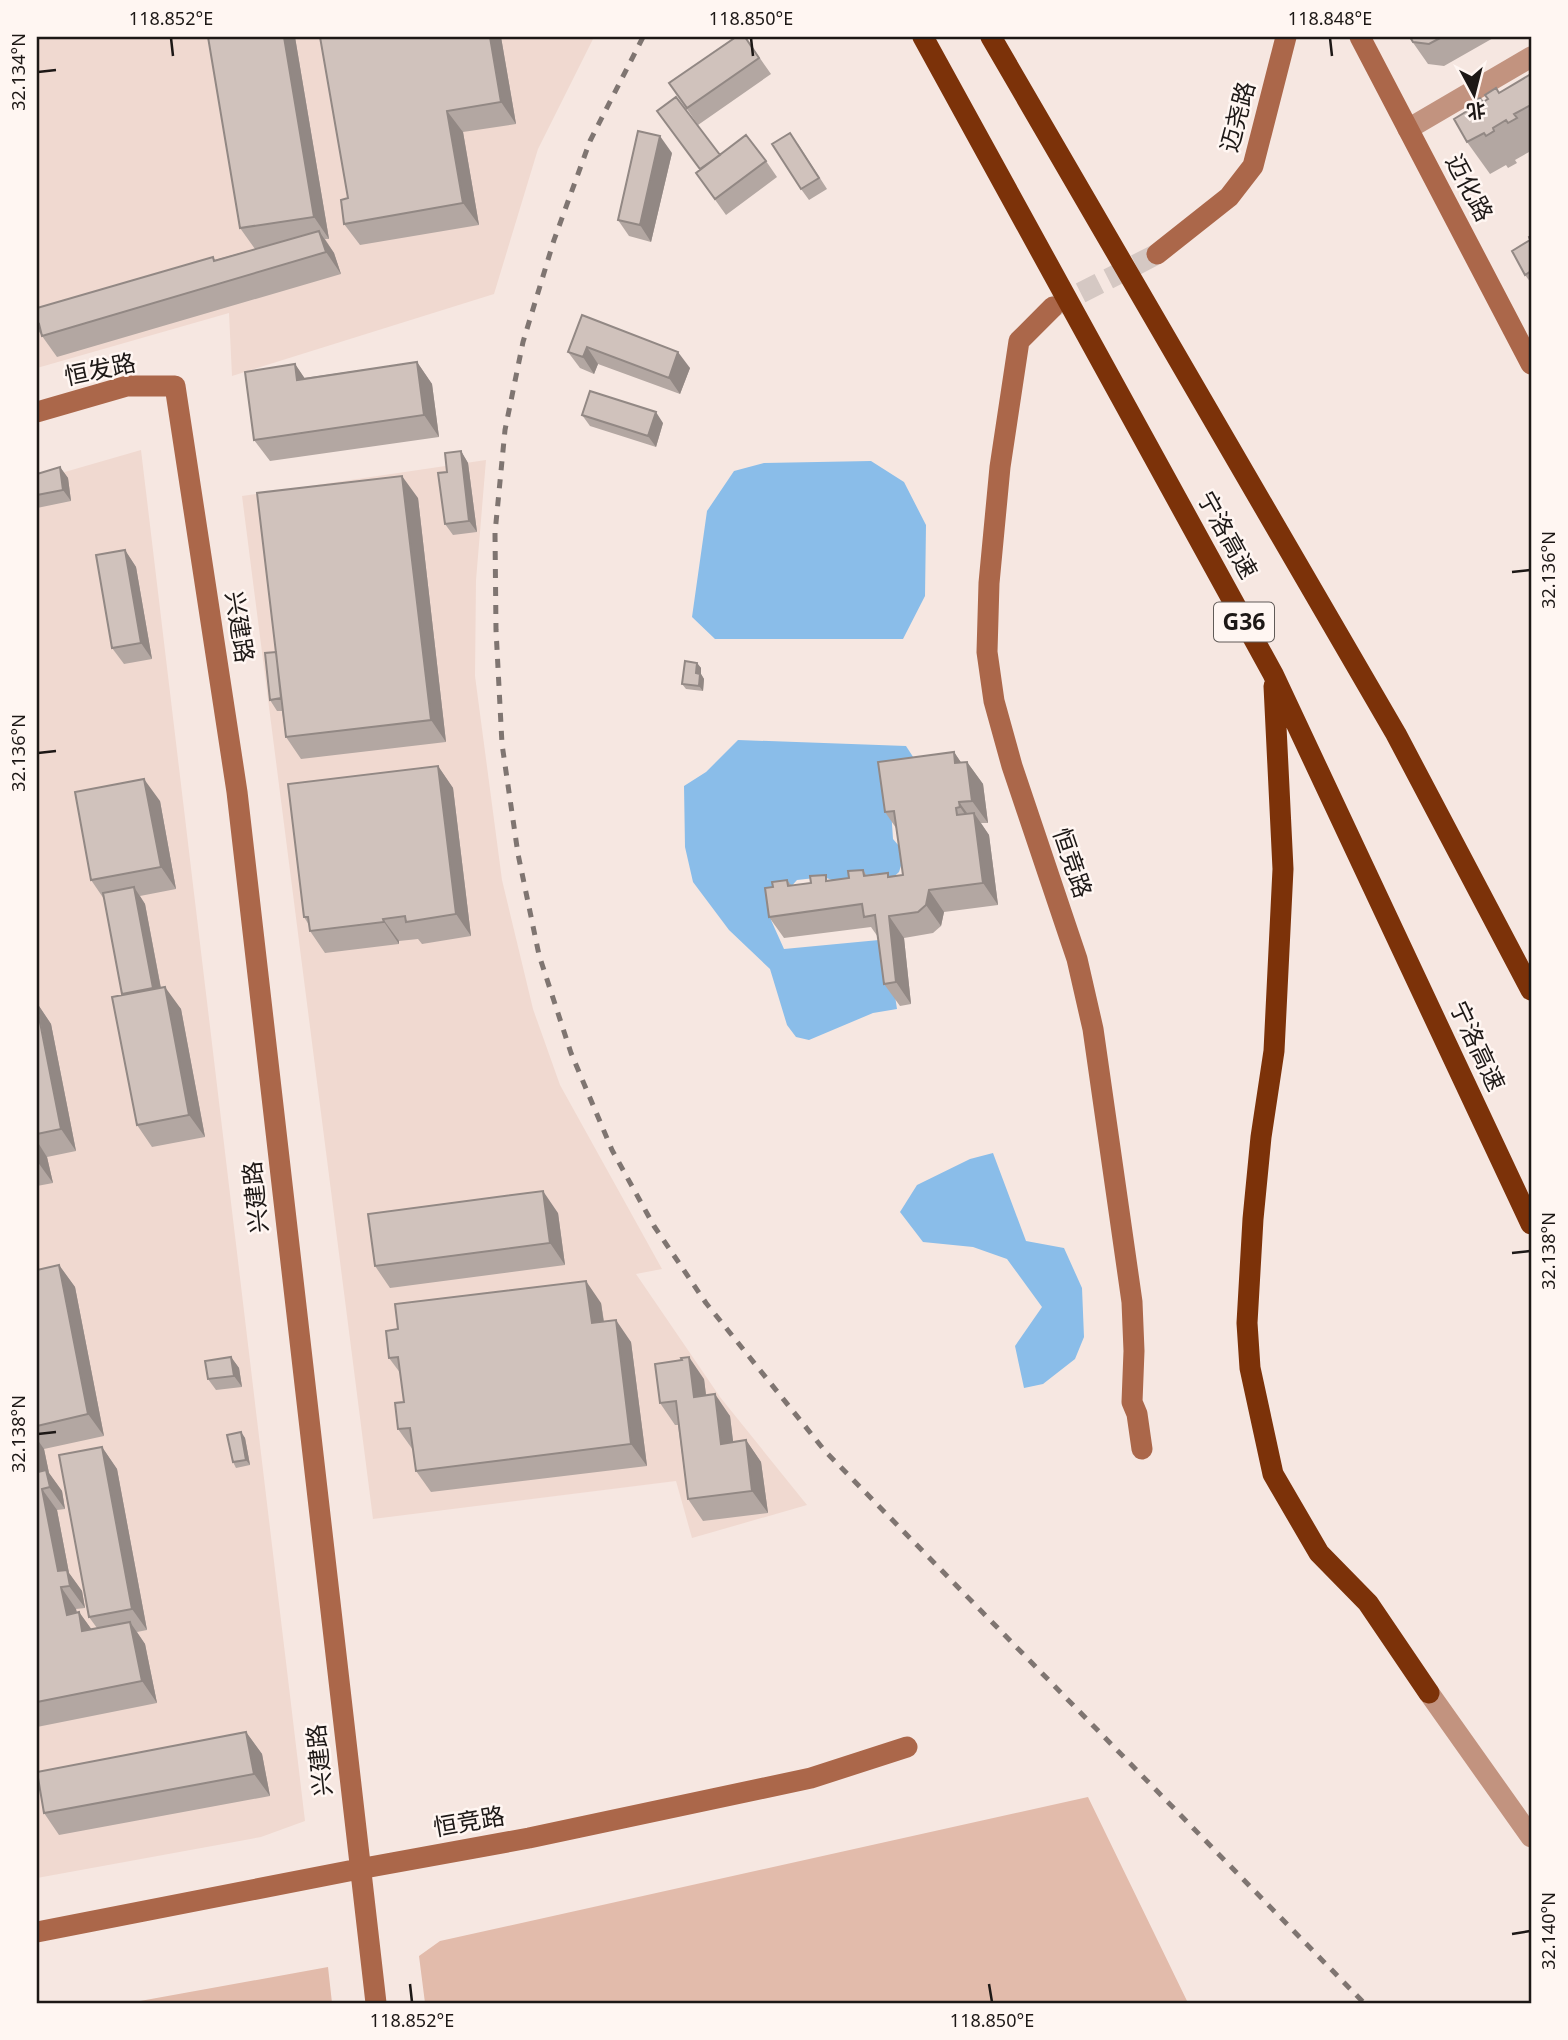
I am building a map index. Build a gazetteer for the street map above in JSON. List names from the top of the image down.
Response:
{
  "streets": {
    "highway": ["宁洛高速", "G36"],
    "street": [
      "迈尧路",
      "迈化路",
      "恒发路",
      "兴建路",
      "恒竞路"
    ]
  },
  "crossings": [
    ["恒发路", "兴建路"],
    ["兴建路", "恒竞路"]
  ],
  "north": "bottom",
  "coordinates": [
    "118.852°E",
    "118.850°E",
    "118.848°E",
    "32.134°N",
    "32.136°N",
    "32.138°N",
    "32.140°N"
  ]
}
